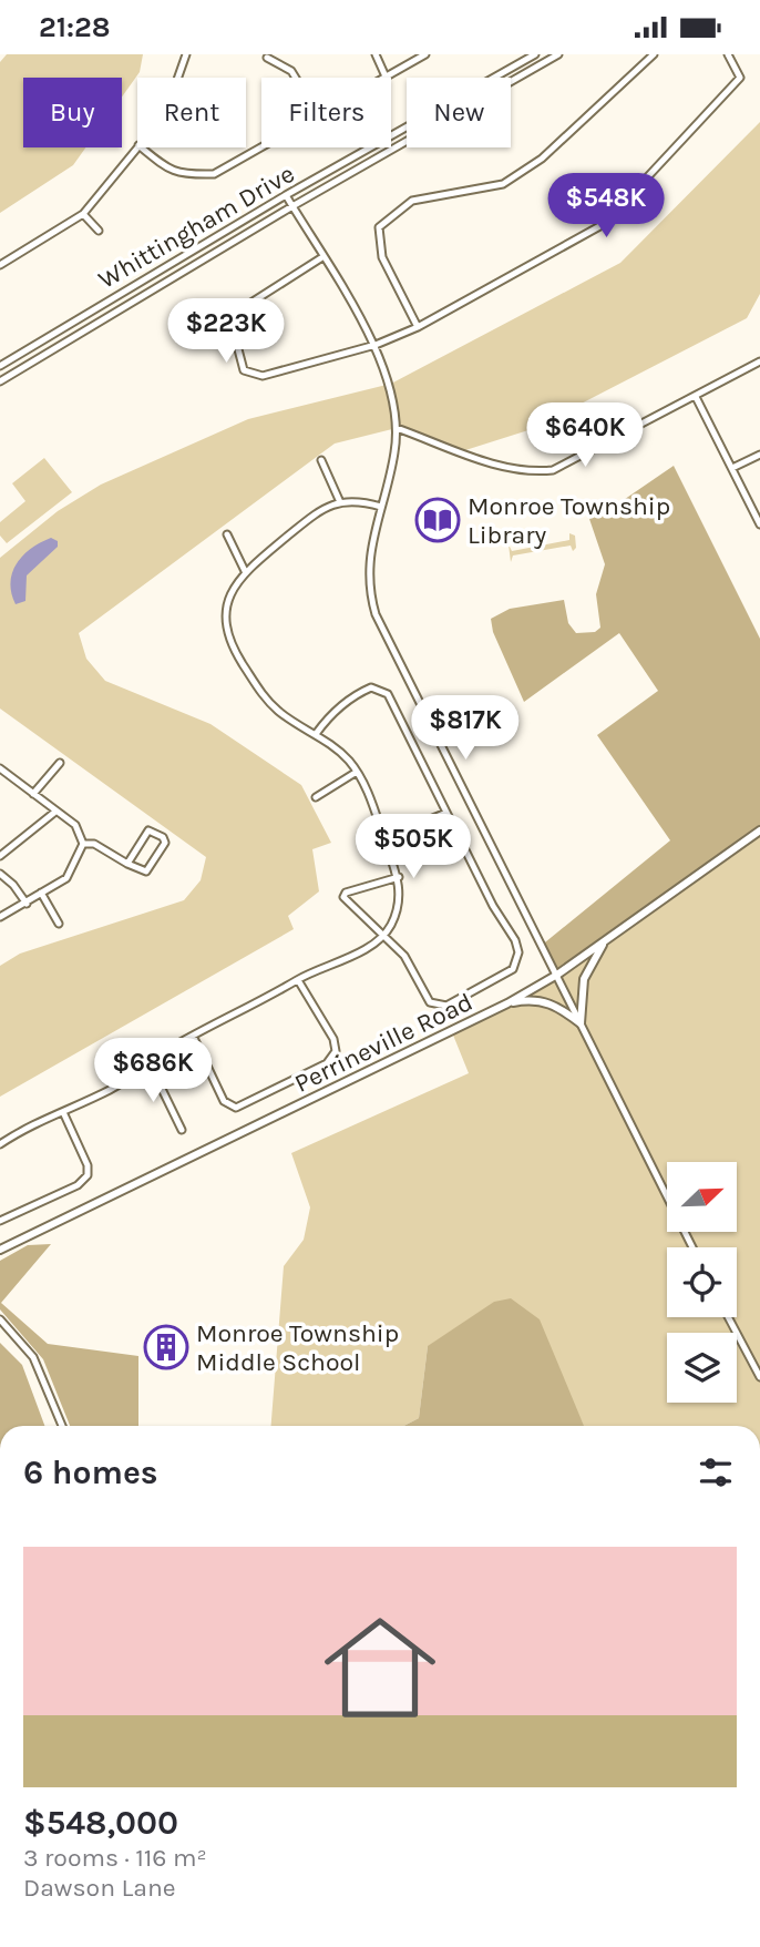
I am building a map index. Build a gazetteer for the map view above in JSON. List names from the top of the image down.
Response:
{
  "streets": {
    "street": ["Whittingham Drive", "Perrineville Road"]
  },
  "places": {
    "library": ["Monroe Township Library"],
    "building": ["Monroe Township Middle School"]
  },
  "north": "top right",
  "page": {
    "status": "21:28",
    "chip": [
      "Buy",
      "Rent",
      "Filters",
      "New"
    ],
    "price": [
      "$548K",
      "$223K",
      "$640K",
      "$817K",
      "$505K",
      "$686K"
    ],
    "heading": "6 homes",
    "list": [
      {
        "name": "$548,000",
        "note": "3 rooms · 116 m² · Dawson Lane"
      }
    ]
  }
}
